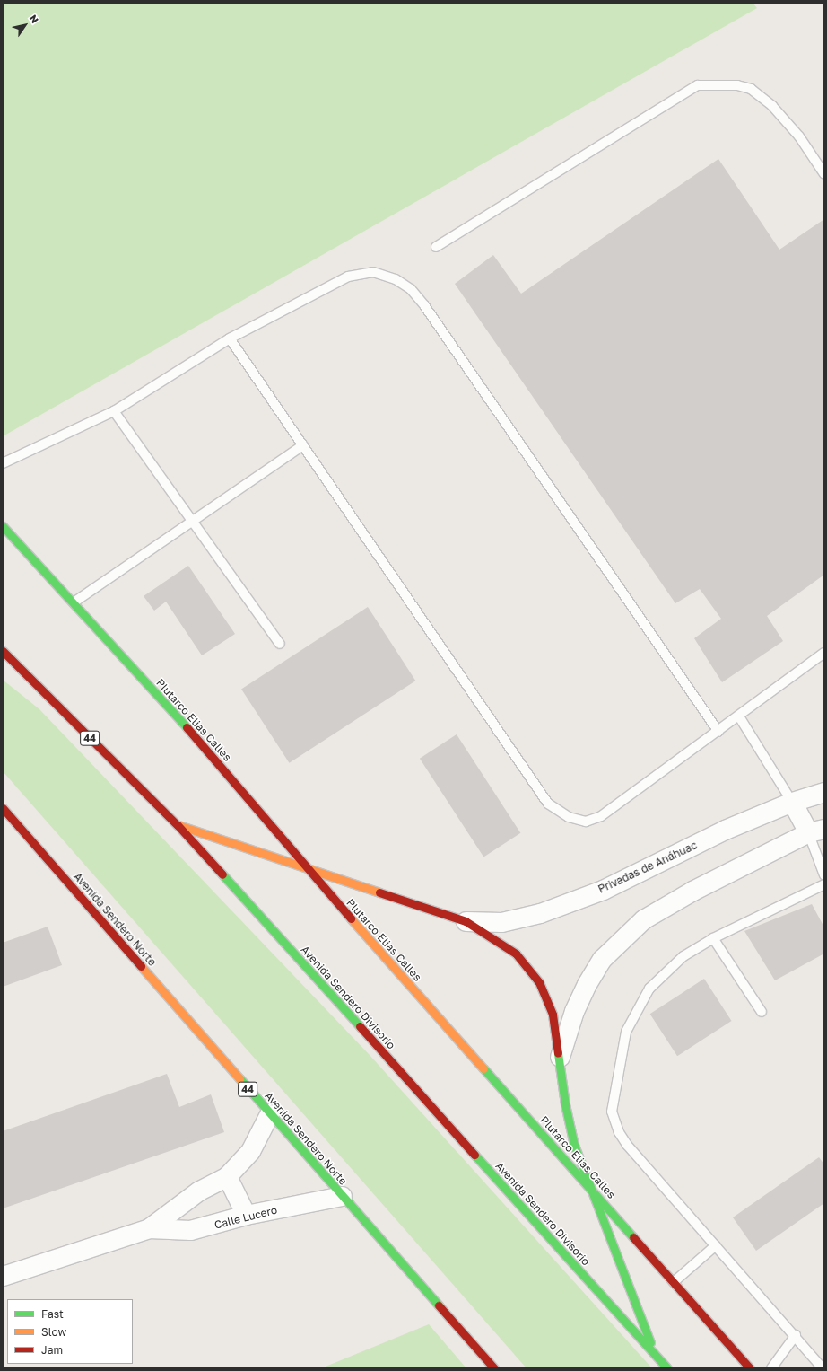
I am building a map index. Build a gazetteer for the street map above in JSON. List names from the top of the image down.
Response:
{
  "streets": {
    "main road": [
      "Plutarco Elias Calles",
      "44",
      "Avenida Sendero Norte",
      "Avenida Sendero Divisorio"
    ],
    "street": ["Privadas de Anáhuac", "Calle Lucero"]
  },
  "crossings": [
    ["Avenida Sendero Norte", "Calle Lucero"]
  ],
  "legend": ["Fast", "Slow", "Jam"],
  "north": "top right"
}
